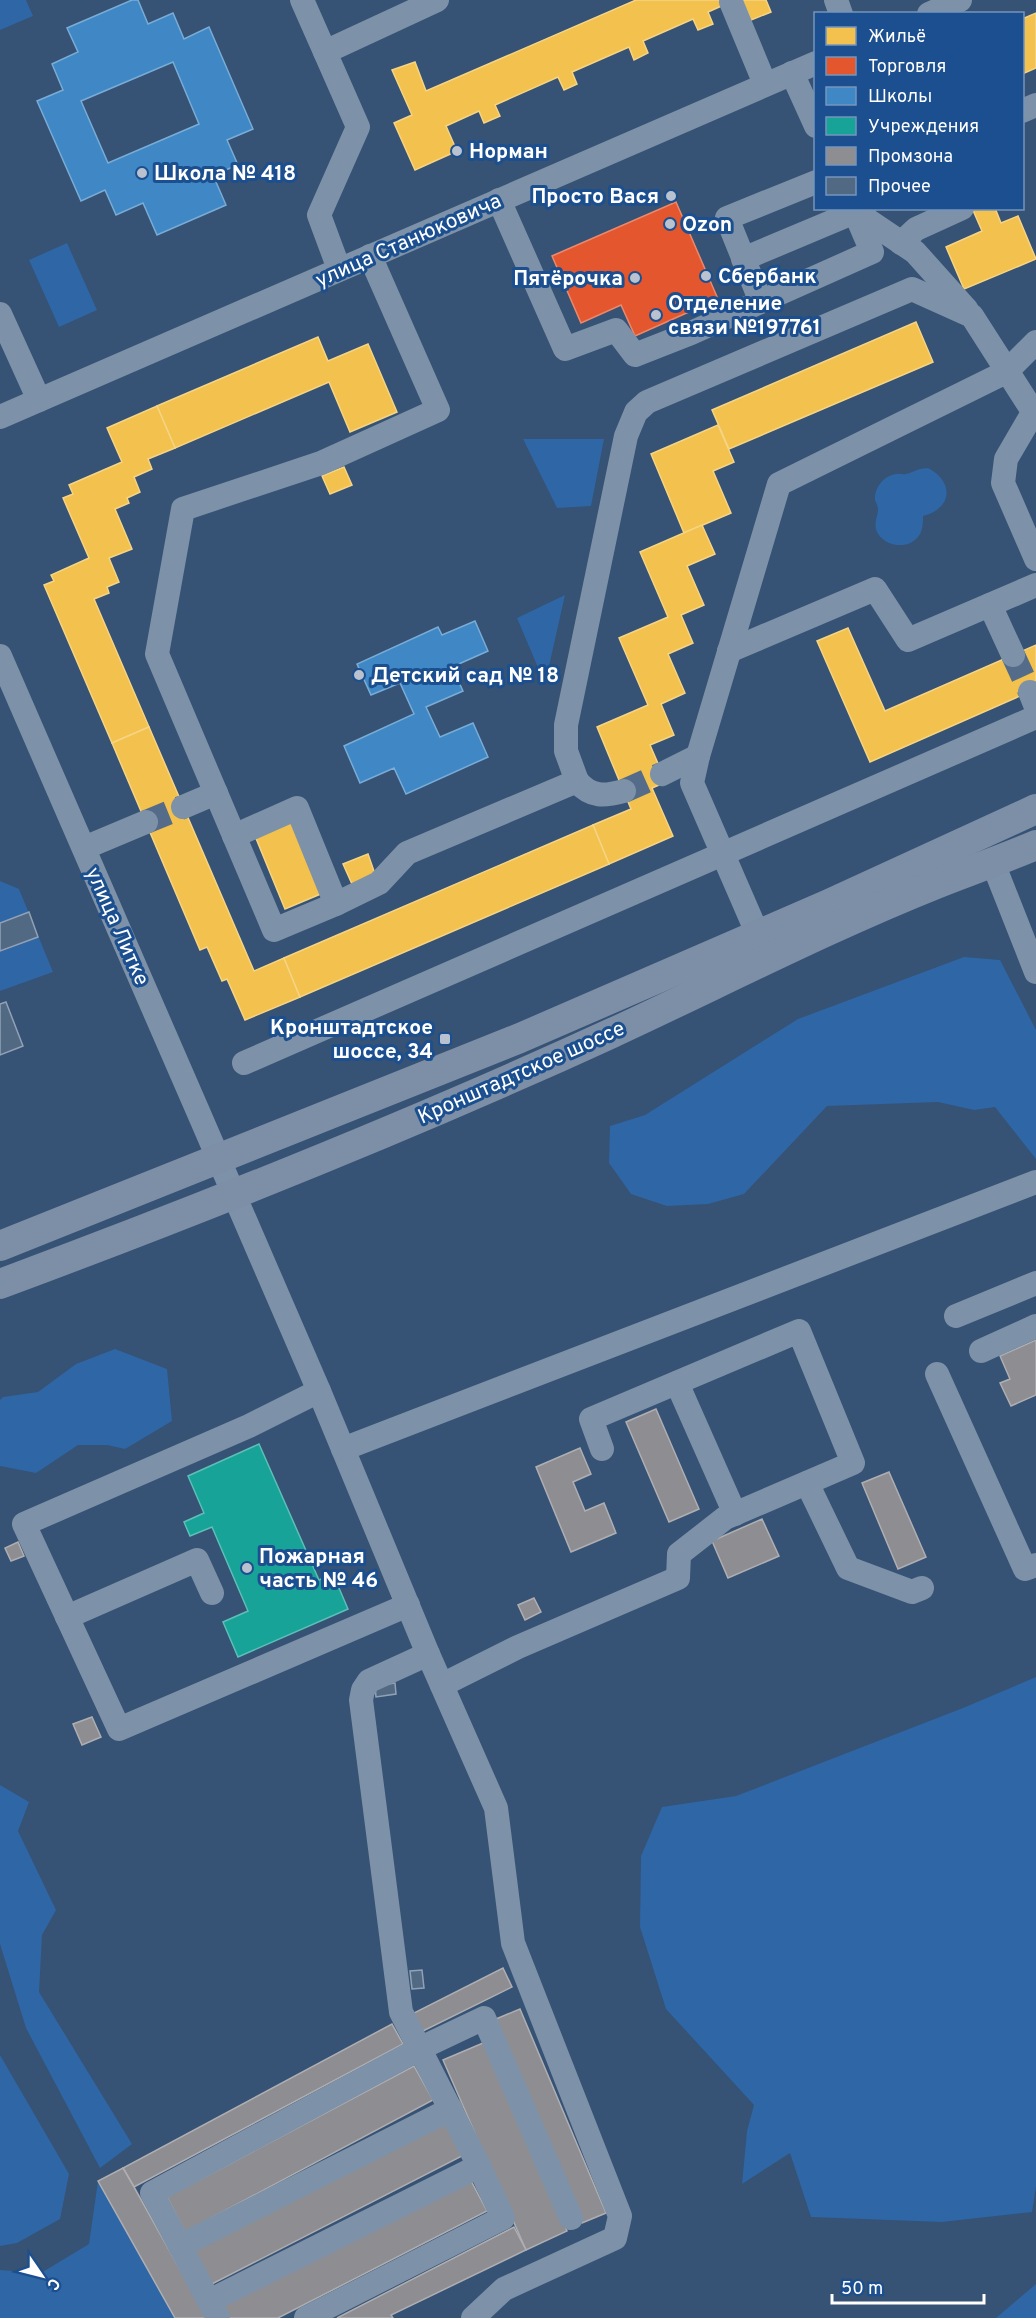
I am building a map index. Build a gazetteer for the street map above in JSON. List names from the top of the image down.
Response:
{
  "streets": {
    "main road": ["Кронштадтское шоссе"],
    "street": ["улица Станюковича", "улица Литке"]
  },
  "crossings": [
    ["улица Литке", "Кронштадтское шоссе"]
  ],
  "places": {
    "other": [
      "Норман",
      "Школа № 418",
      "Просто Вася",
      "Ozon",
      "Сбербанк",
      "Пятёрочка",
      "Отделение связи №197761",
      "Детский сад № 18",
      "Пожарная часть № 46"
    ],
    "transit": ["Кронштадтское шоссе, 34"]
  },
  "legend": [
    "Жильё",
    "Торговля",
    "Школы",
    "Учреждения",
    "Промзона",
    "Прочее"
  ],
  "scale_bar": "50 m",
  "north": "bottom right"
}
